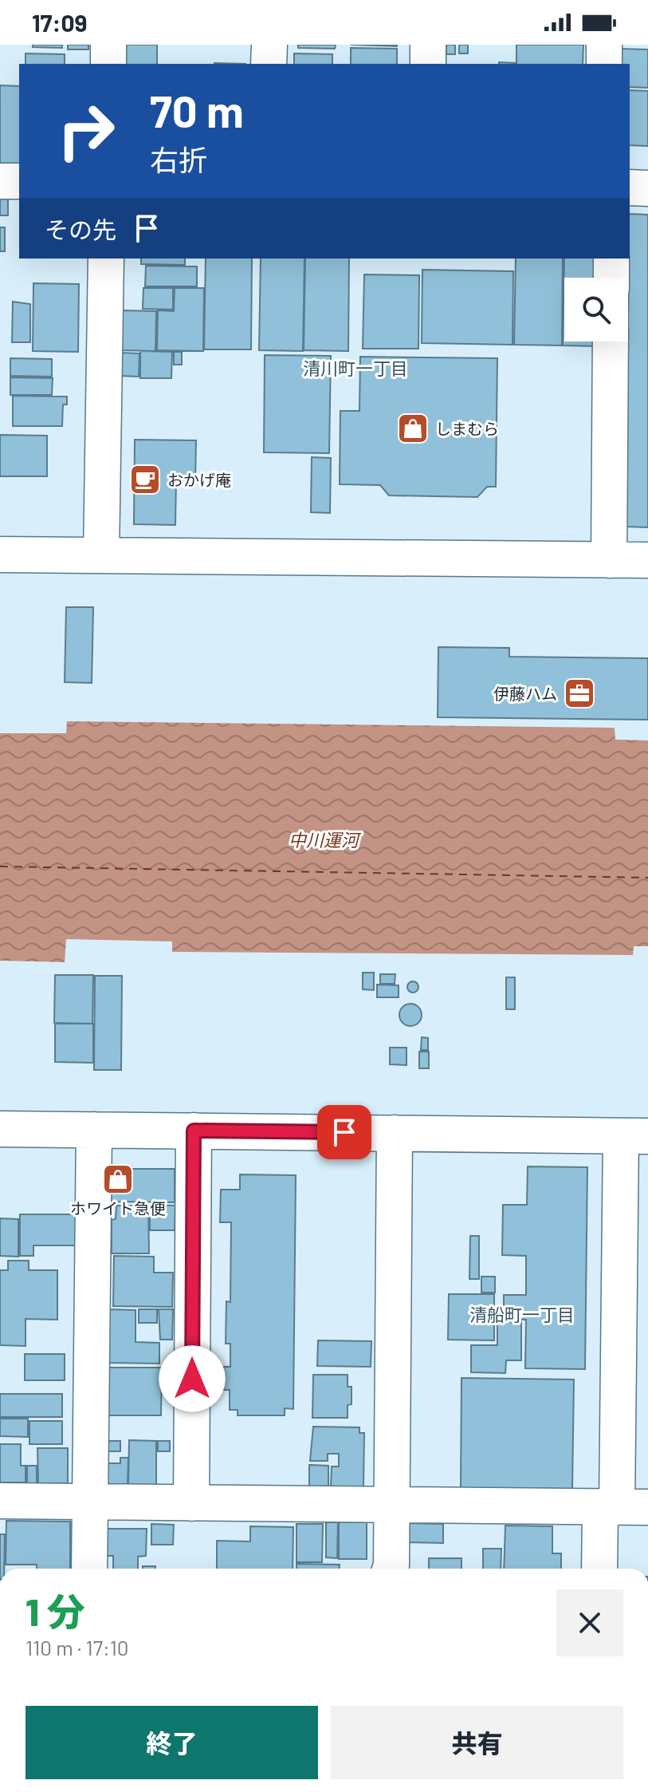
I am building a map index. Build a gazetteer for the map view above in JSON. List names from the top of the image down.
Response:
{
  "districts": ["清川町一丁目", "清船町一丁目"],
  "water": ["中川運河"],
  "places": {
    "shop": ["しまむら", "ホワイト急便"],
    "cafe": ["おかげ庵"],
    "office": ["伊藤ハム"]
  },
  "page": {
    "status": "17:09",
    "turn": ["70 m", "右折"],
    "then": "その先",
    "heading": ["1 分", "110 m · 17:10"],
    "buttons": ["終了", "共有"]
  }
}
